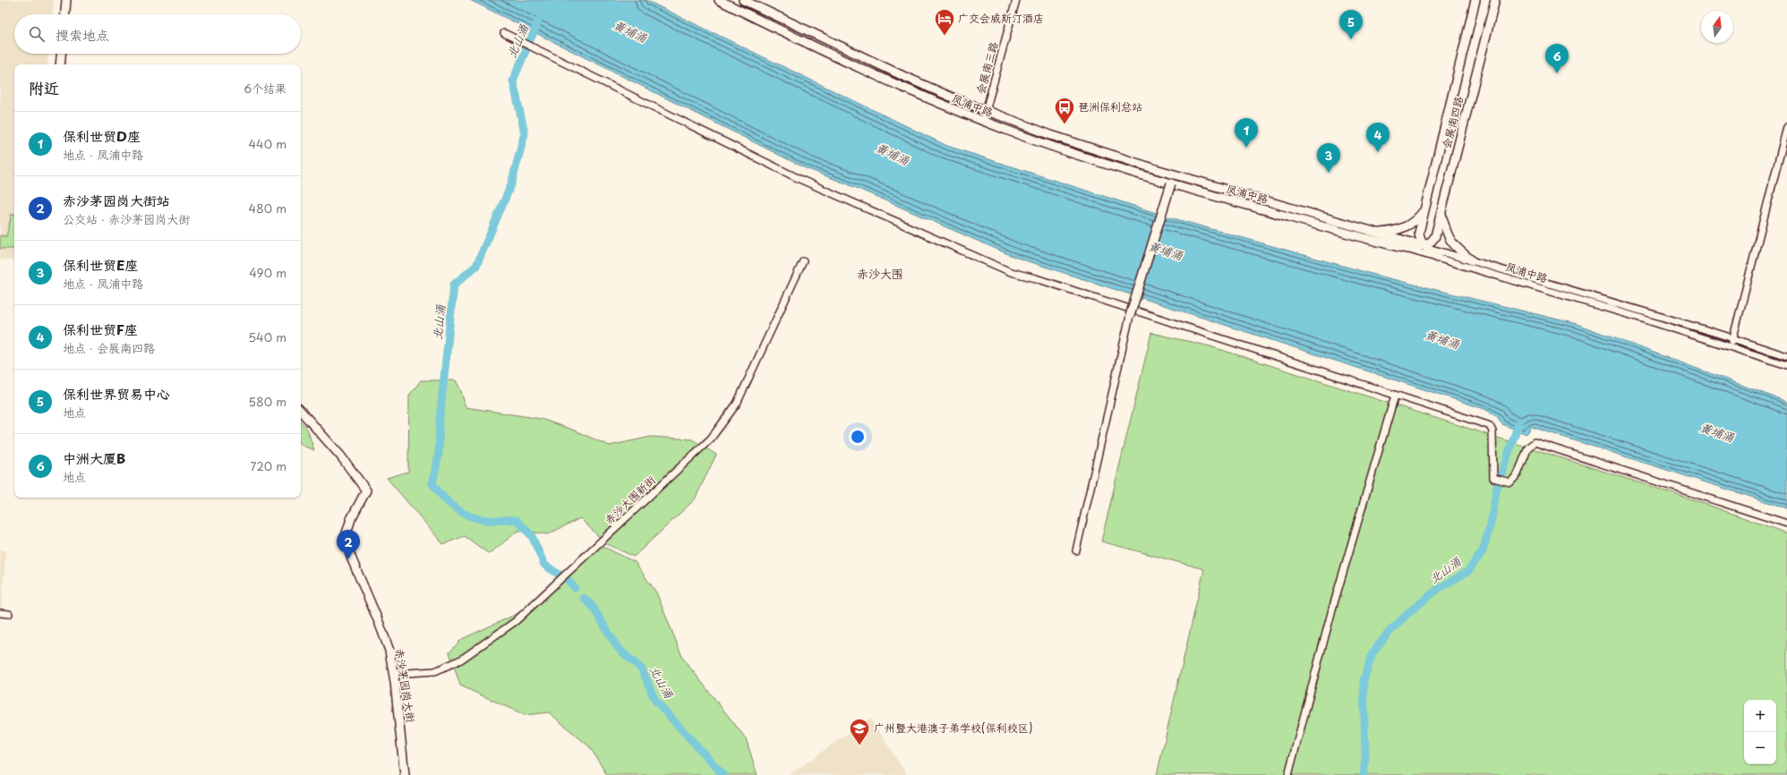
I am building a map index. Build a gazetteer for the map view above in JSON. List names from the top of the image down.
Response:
{
  "streets": {
    "street": [
      "会展南三路",
      "凤浦中路",
      "会展南四路",
      "赤沙大围新街",
      "赤沙茅园岗大街"
    ]
  },
  "crossings": [
    ["会展南三路", "凤浦中路"],
    ["凤浦中路", "会展南四路"],
    ["赤沙大围新街", "赤沙茅园岗大街"]
  ],
  "districts": ["赤沙大围"],
  "water": ["黄埔涌", "北山涌"],
  "places": {
    "hotel": ["广交会威斯汀酒店"],
    "bus stop": ["琶洲保利总站"],
    "school or university": ["广州暨大港澳子弟学校(保利校区)"]
  },
  "north": "top",
  "page": {
    "pins": [
      "5",
      "6",
      "1",
      "4",
      "3",
      "2"
    ],
    "search": "搜索地点",
    "heading": ["附近", "6个结果"],
    "list": [
      {
        "mark": "1",
        "name": "保利世贸D座",
        "note": "地点 · 凤浦中路",
        "value": "440 m"
      },
      {
        "mark": "2",
        "name": "赤沙茅园岗大街站",
        "note": "公交站 · 赤沙茅园岗大街",
        "value": "480 m"
      },
      {
        "mark": "3",
        "name": "保利世贸E座",
        "note": "地点 · 凤浦中路",
        "value": "490 m"
      },
      {
        "mark": "4",
        "name": "保利世贸F座",
        "note": "地点 · 会展南四路",
        "value": "540 m"
      },
      {
        "mark": "5",
        "name": "保利世界贸易中心",
        "note": "地点",
        "value": "580 m"
      },
      {
        "mark": "6",
        "name": "中洲大厦B",
        "note": "地点",
        "value": "720 m"
      }
    ],
    "map_buttons": ["+", "−"]
  }
}
